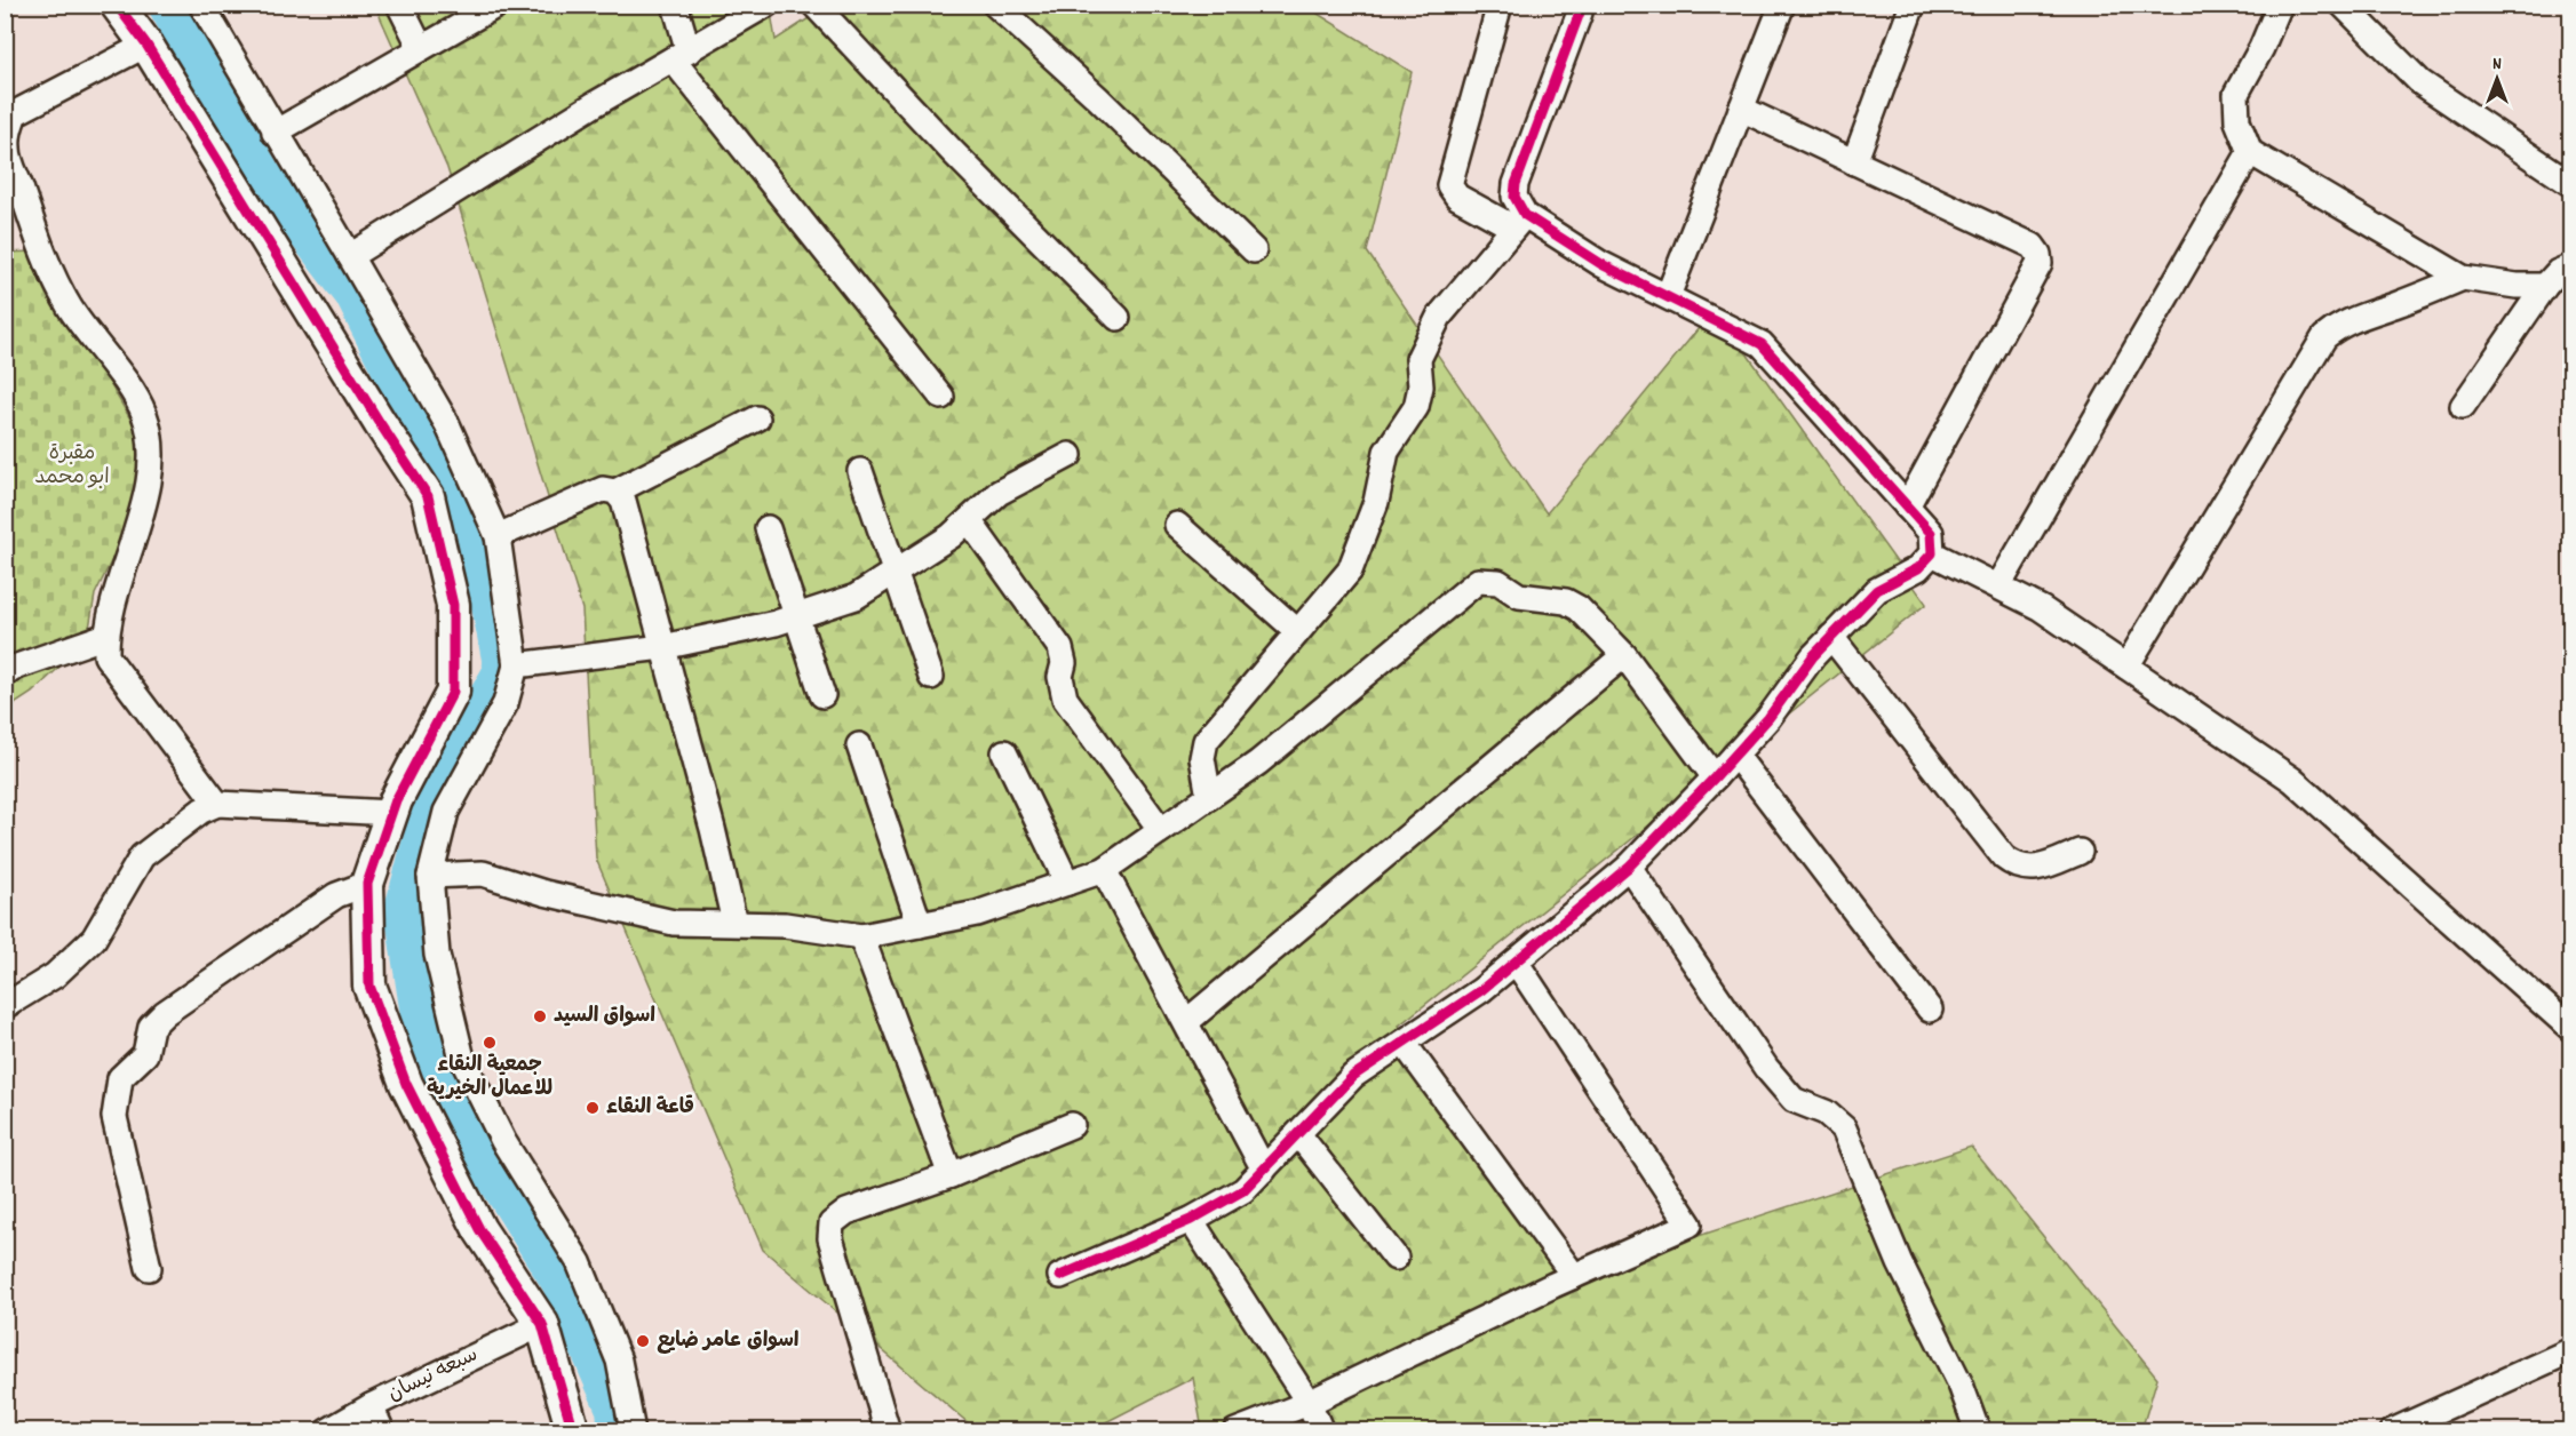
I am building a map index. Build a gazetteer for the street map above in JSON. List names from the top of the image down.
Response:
{
  "streets": {
    "street": ["سبعه نيسان"]
  },
  "parks": ["مقبرة ابو محمد"],
  "places": [
    "اسواق السيد",
    "جمعية النقاء للاعمال الخيرية",
    "قاعة النقاء",
    "اسواق عامر ضايع"
  ],
  "north": "top"
}
